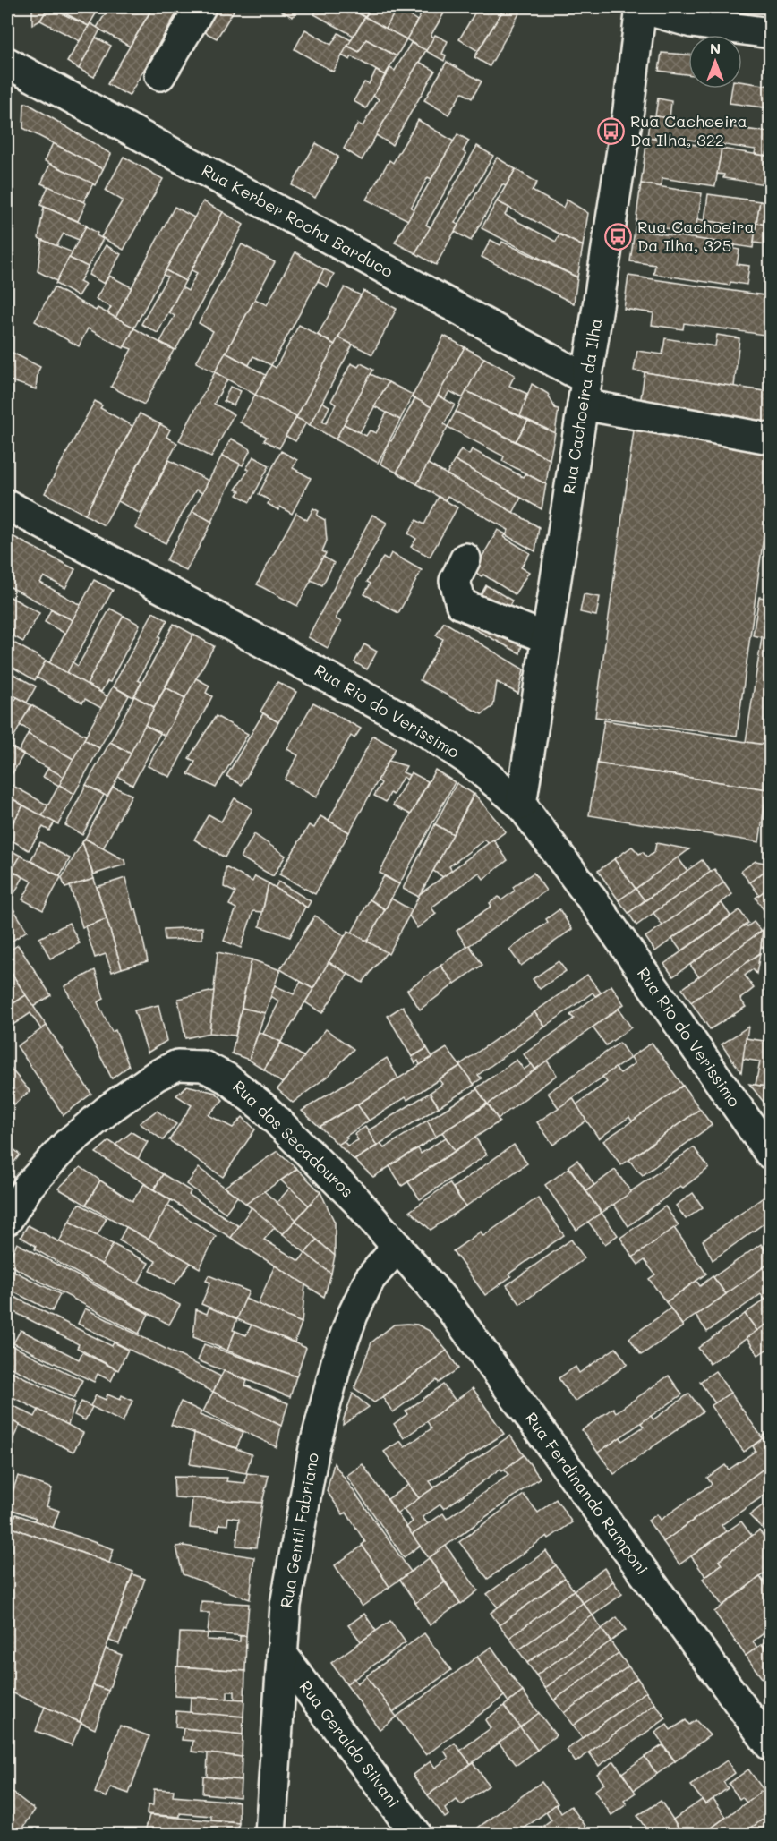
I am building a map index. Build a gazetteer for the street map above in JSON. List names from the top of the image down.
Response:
{
  "streets": {
    "street": [
      "Rua Kerber Rocha Barduco",
      "Rua Cachoeira da Ilha",
      "Rua Rio do Verissimo",
      "Rua dos Secadouros",
      "Rua Ferdinando Ramponi",
      "Rua Gentil Fabriano",
      "Rua Geraldo Silvani"
    ]
  },
  "crossings": [
    ["Rua Kerber Rocha Barduco", "Rua Cachoeira da Ilha"],
    ["Rua Cachoeira da Ilha", "Rua Rio do Verissimo"],
    ["Rua dos Secadouros", "Rua Ferdinando Ramponi"],
    ["Rua dos Secadouros", "Rua Gentil Fabriano"],
    ["Rua Ferdinando Ramponi", "Rua Gentil Fabriano"],
    ["Rua Gentil Fabriano", "Rua Geraldo Silvani"]
  ],
  "places": {
    "bus stop": ["Rua Cachoeira Da Ilha, 322", "Rua Cachoeira Da Ilha, 325"]
  },
  "north": "top"
}
